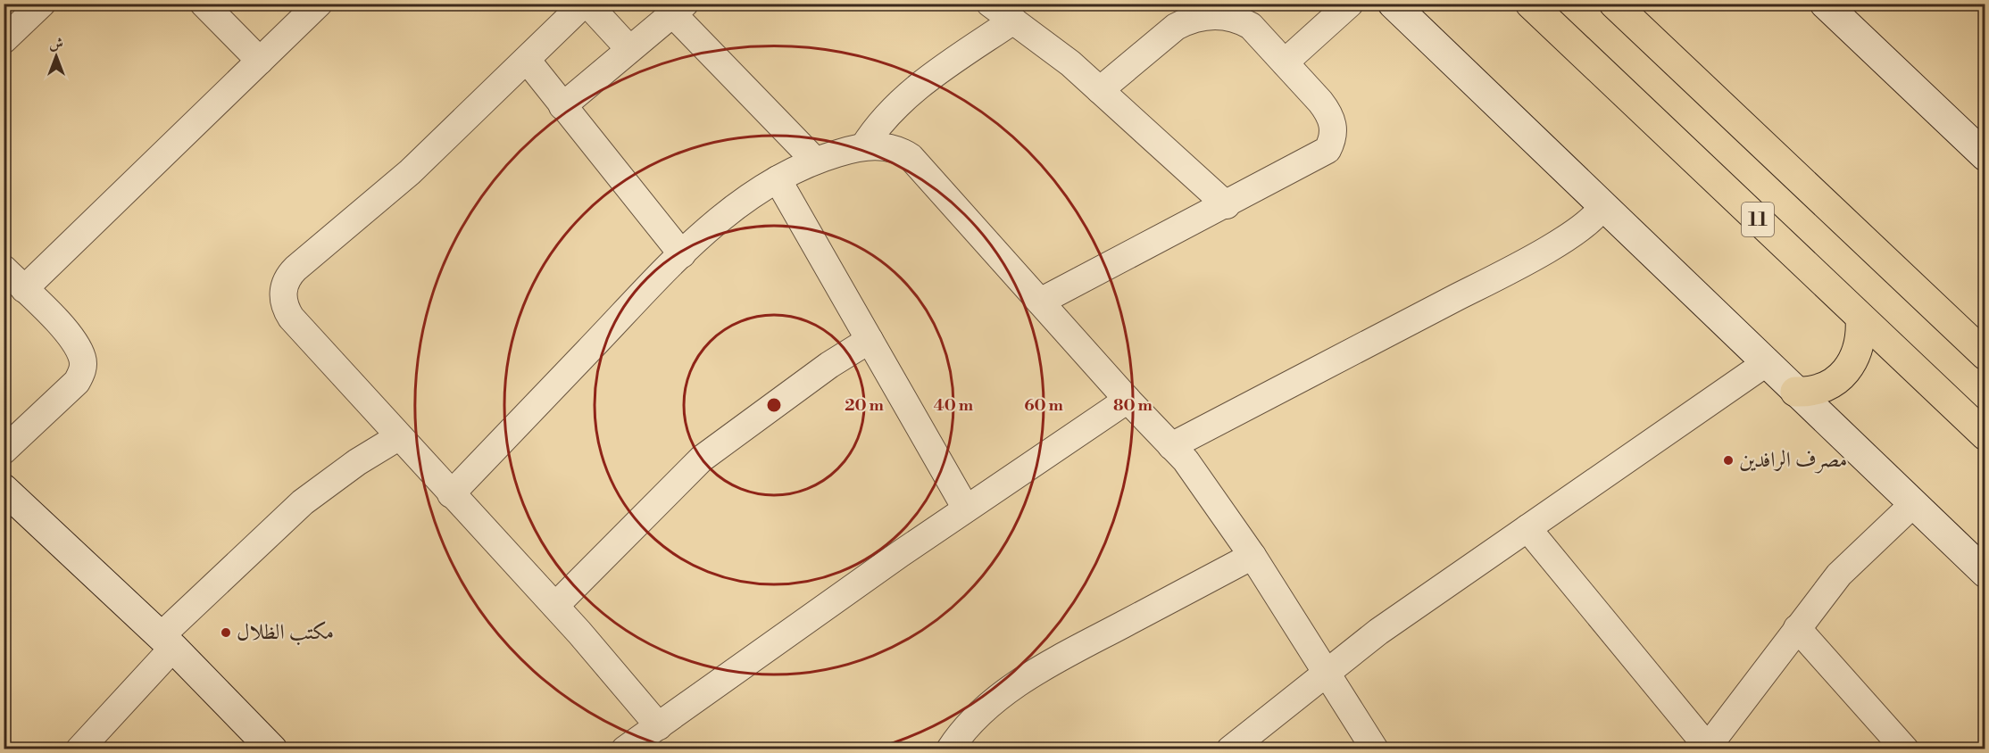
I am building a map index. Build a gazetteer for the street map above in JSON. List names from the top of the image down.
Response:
{
  "streets": {
    "highway": ["11"]
  },
  "places": ["مصرف الرافدين", "مكتب الظلال"],
  "north": "top",
  "rings": [
    "20 m",
    "40 m",
    "60 m",
    "80 m"
  ]
}
